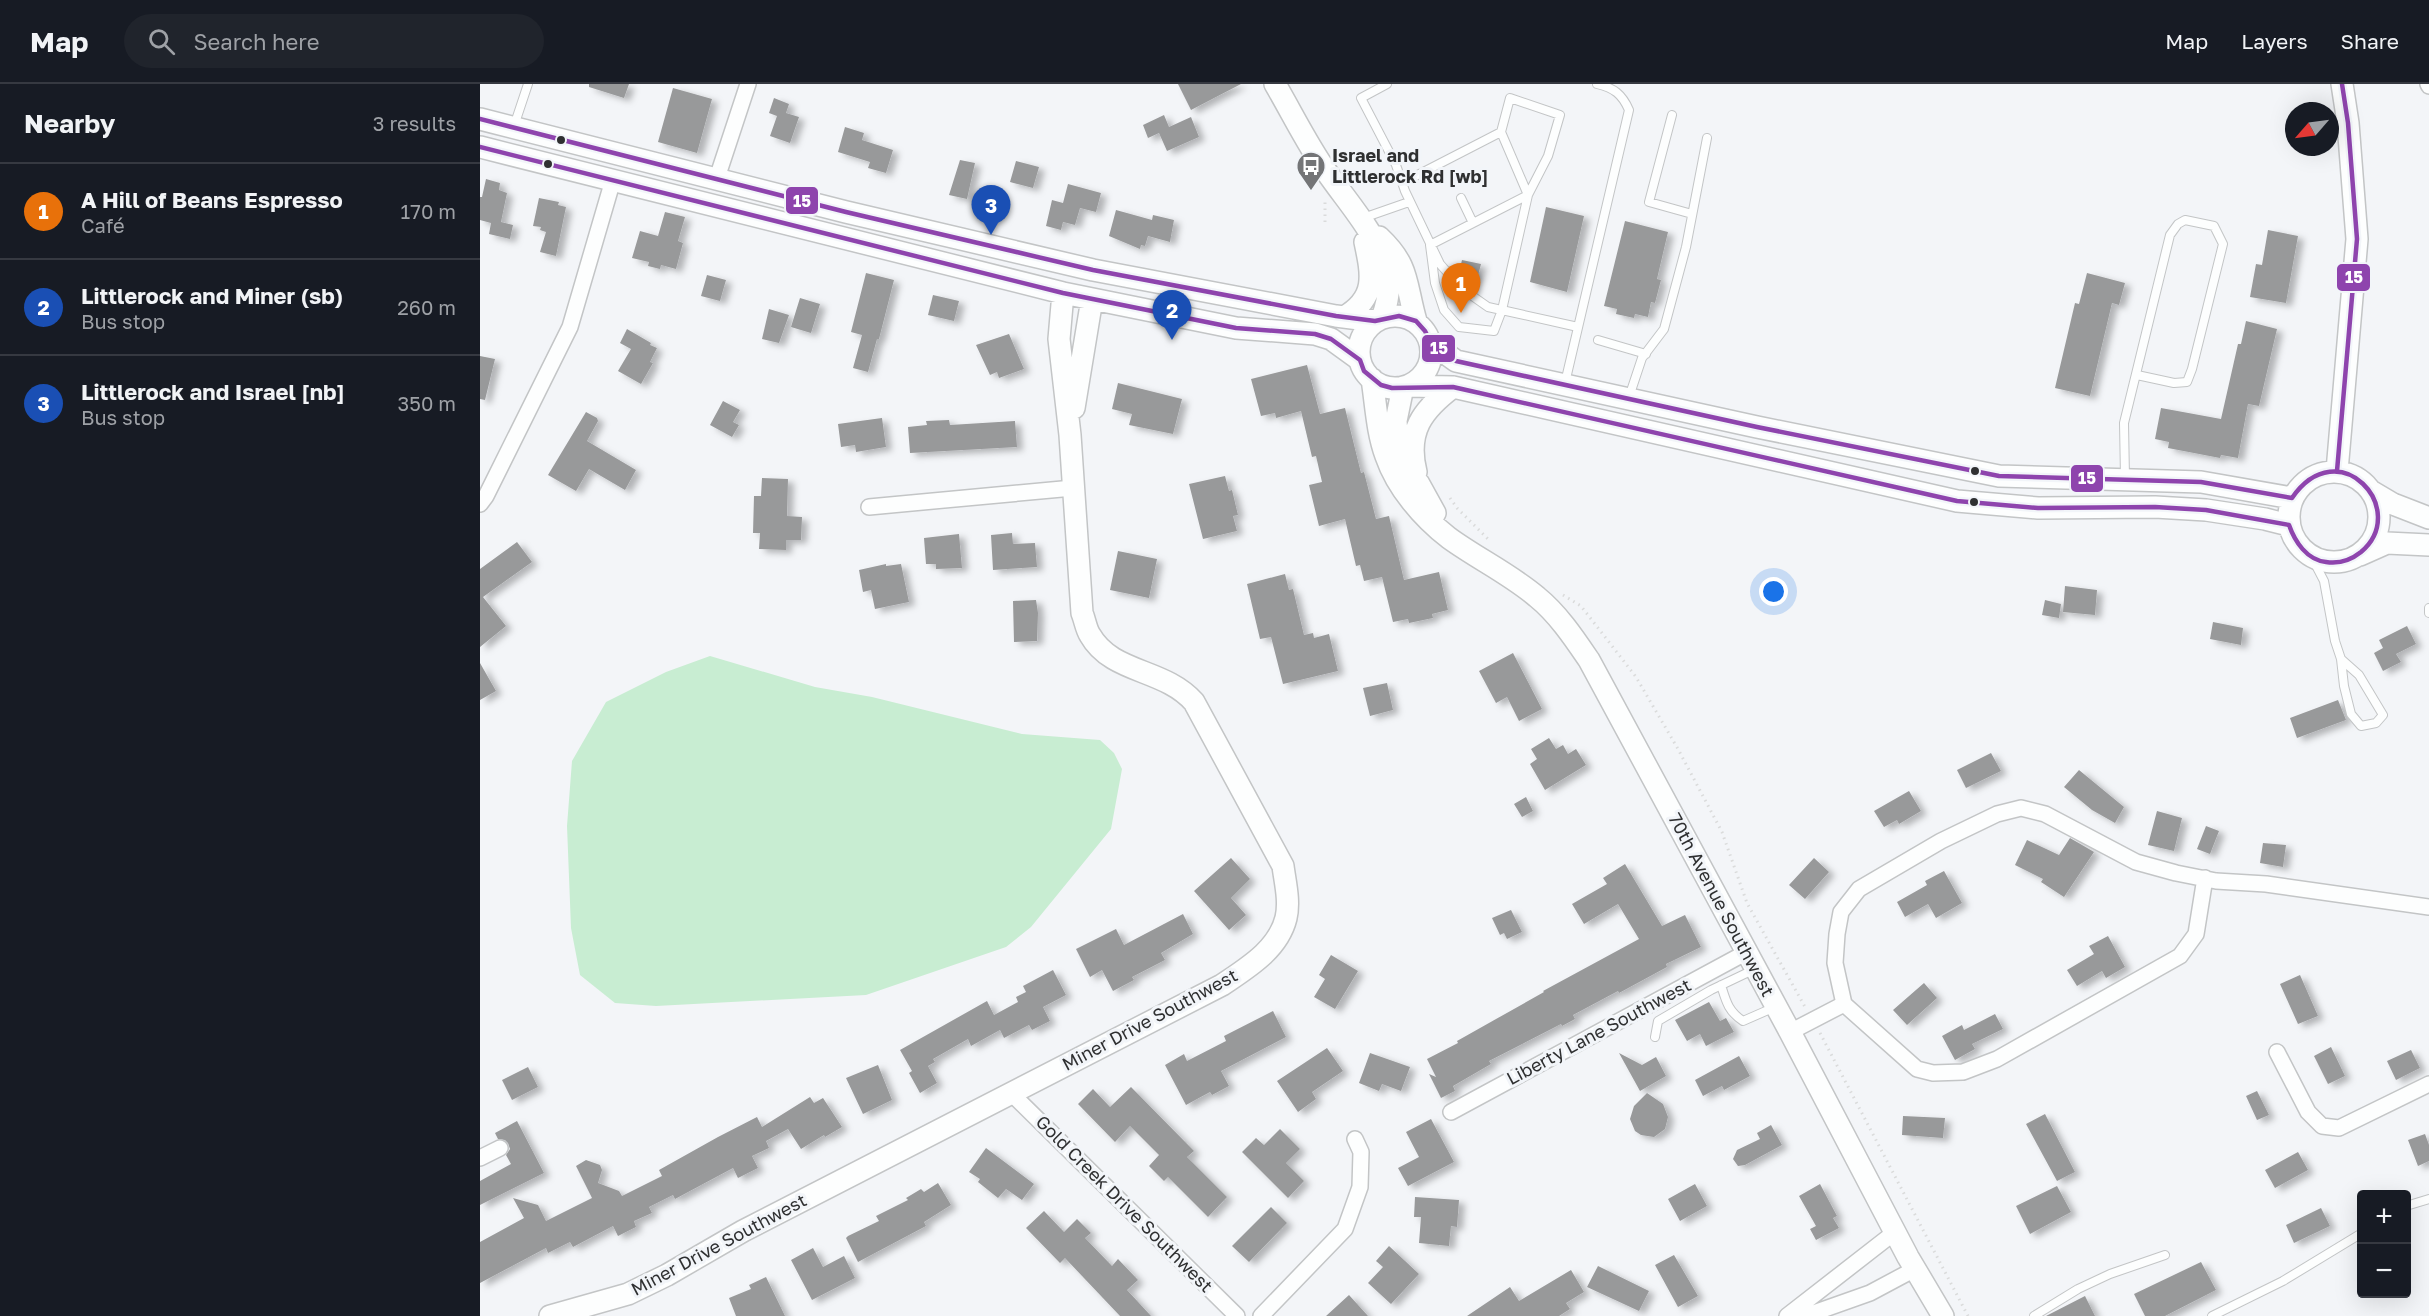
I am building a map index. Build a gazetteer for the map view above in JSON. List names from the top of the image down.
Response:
{
  "streets": {
    "main road": ["70th Avenue Southwest", "Miner Drive Southwest"],
    "street": ["Liberty Lane Southwest", "Gold Creek Drive Southwest"]
  },
  "crossings": [
    ["70th Avenue Southwest", "Liberty Lane Southwest"],
    ["Miner Drive Southwest", "Gold Creek Drive Southwest"]
  ],
  "places": {
    "bus stop": ["Israel and Littlerock Rd [wb]"]
  },
  "lines": ["transit line 15"],
  "north": "bottom left",
  "page": {
    "header": "Map",
    "search": "Search here",
    "nav": ["Map", "Layers", "Share"],
    "heading": ["Nearby", "3 results"],
    "list": [
      {
        "mark": "1",
        "name": "A Hill of Beans Espresso",
        "note": "Café",
        "value": "170 m"
      },
      {
        "mark": "2",
        "name": "Littlerock and Miner (sb)",
        "note": "Bus stop",
        "value": "260 m"
      },
      {
        "mark": "3",
        "name": "Littlerock and Israel [nb]",
        "note": "Bus stop",
        "value": "350 m"
      }
    ],
    "pins": ["3", "1", "2"],
    "map_buttons": ["+", "−"]
  }
}
